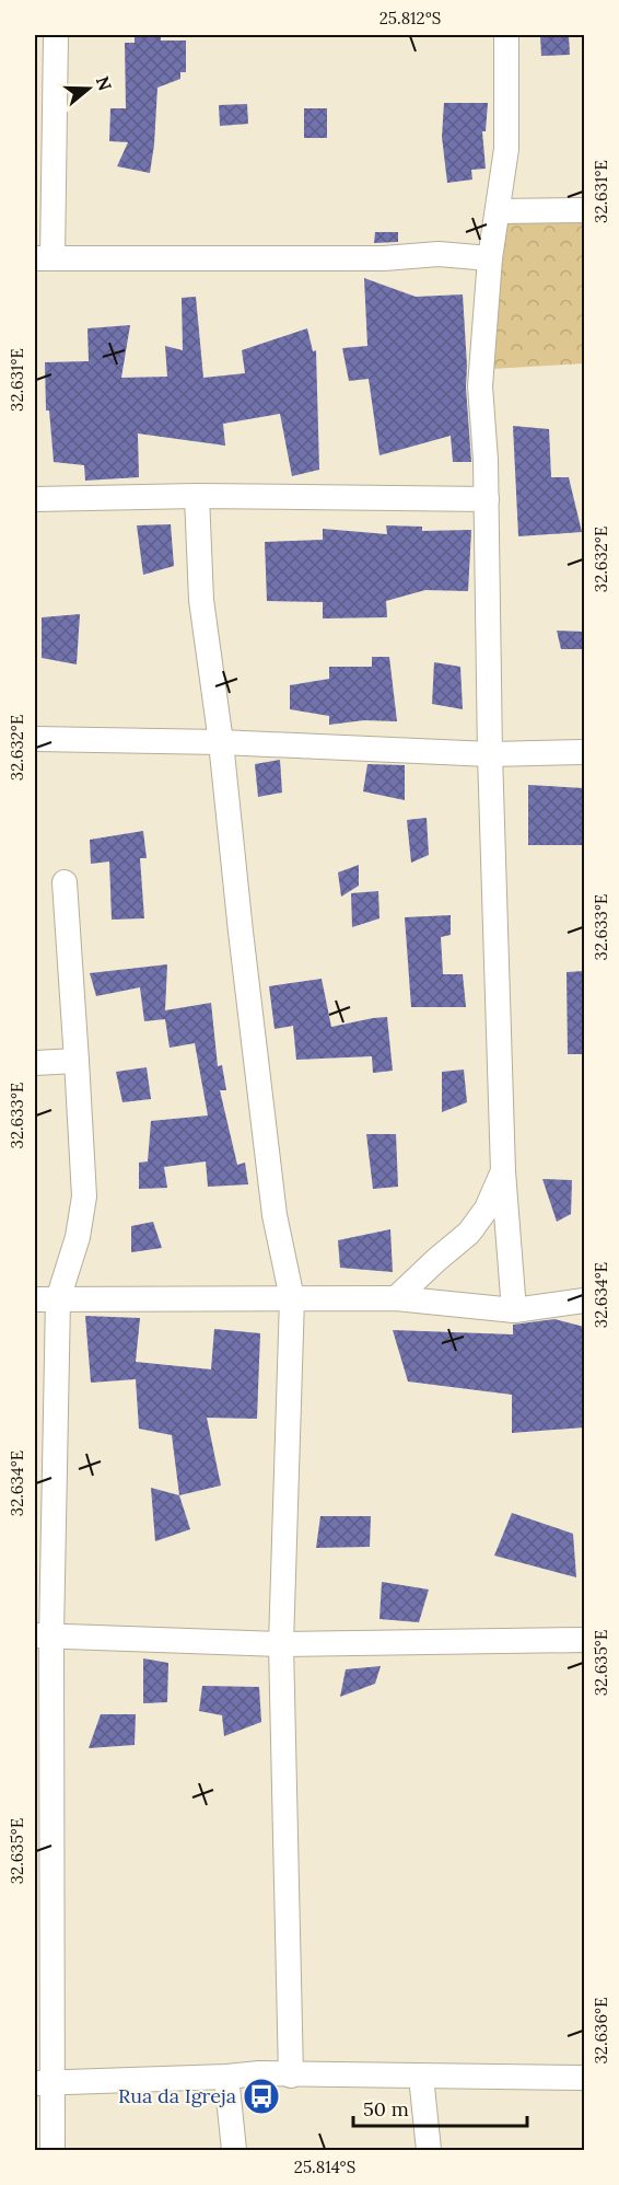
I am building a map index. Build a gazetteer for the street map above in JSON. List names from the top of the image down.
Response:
{
  "places": {
    "bus stop": ["Rua da Igreja"]
  },
  "scale_bar": "50 m",
  "north": "right",
  "coordinates": [
    "25.812°S",
    "32.631°E",
    "32.632°E",
    "32.633°E",
    "32.634°E",
    "32.635°E",
    "32.636°E",
    "25.814°S"
  ]
}
